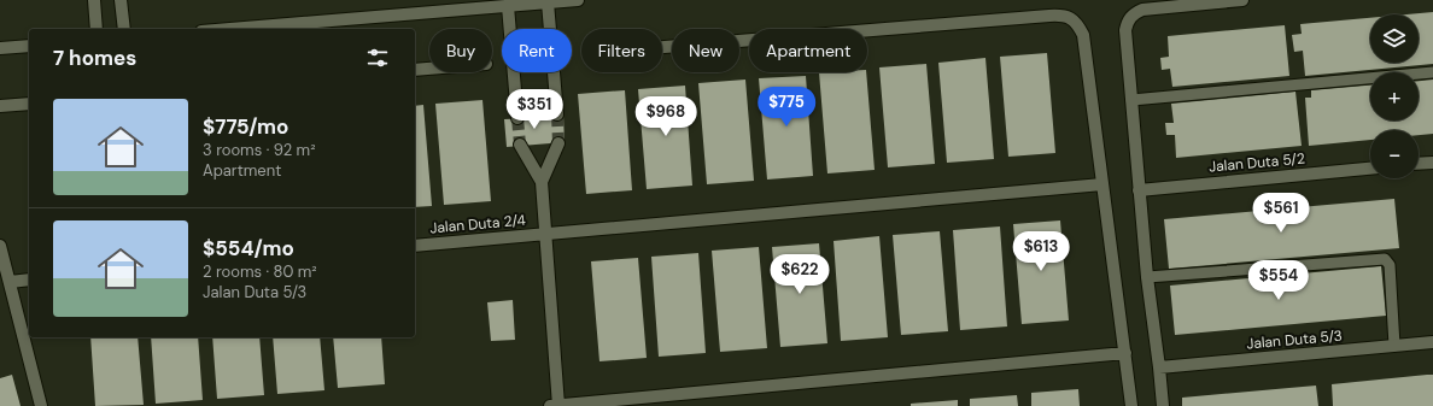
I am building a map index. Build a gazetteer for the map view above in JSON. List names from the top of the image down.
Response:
{
  "streets": {
    "street": ["Jalan Duta 5/2", "Jalan Duta 2/4", "Jalan Duta 5/3"]
  },
  "page": {
    "map_buttons": ["+", "−"],
    "chip": [
      "Buy",
      "Rent",
      "Filters",
      "New",
      "Apartment"
    ],
    "heading": "7 homes",
    "price": [
      "$775",
      "$351",
      "$968",
      "$561",
      "$613",
      "$622",
      "$554"
    ],
    "list": [
      {
        "name": "$775/mo",
        "note": "3 rooms · 92 m² · Apartment"
      },
      {
        "name": "$554/mo",
        "note": "2 rooms · 80 m² · Jalan Duta 5/3"
      }
    ]
  }
}
